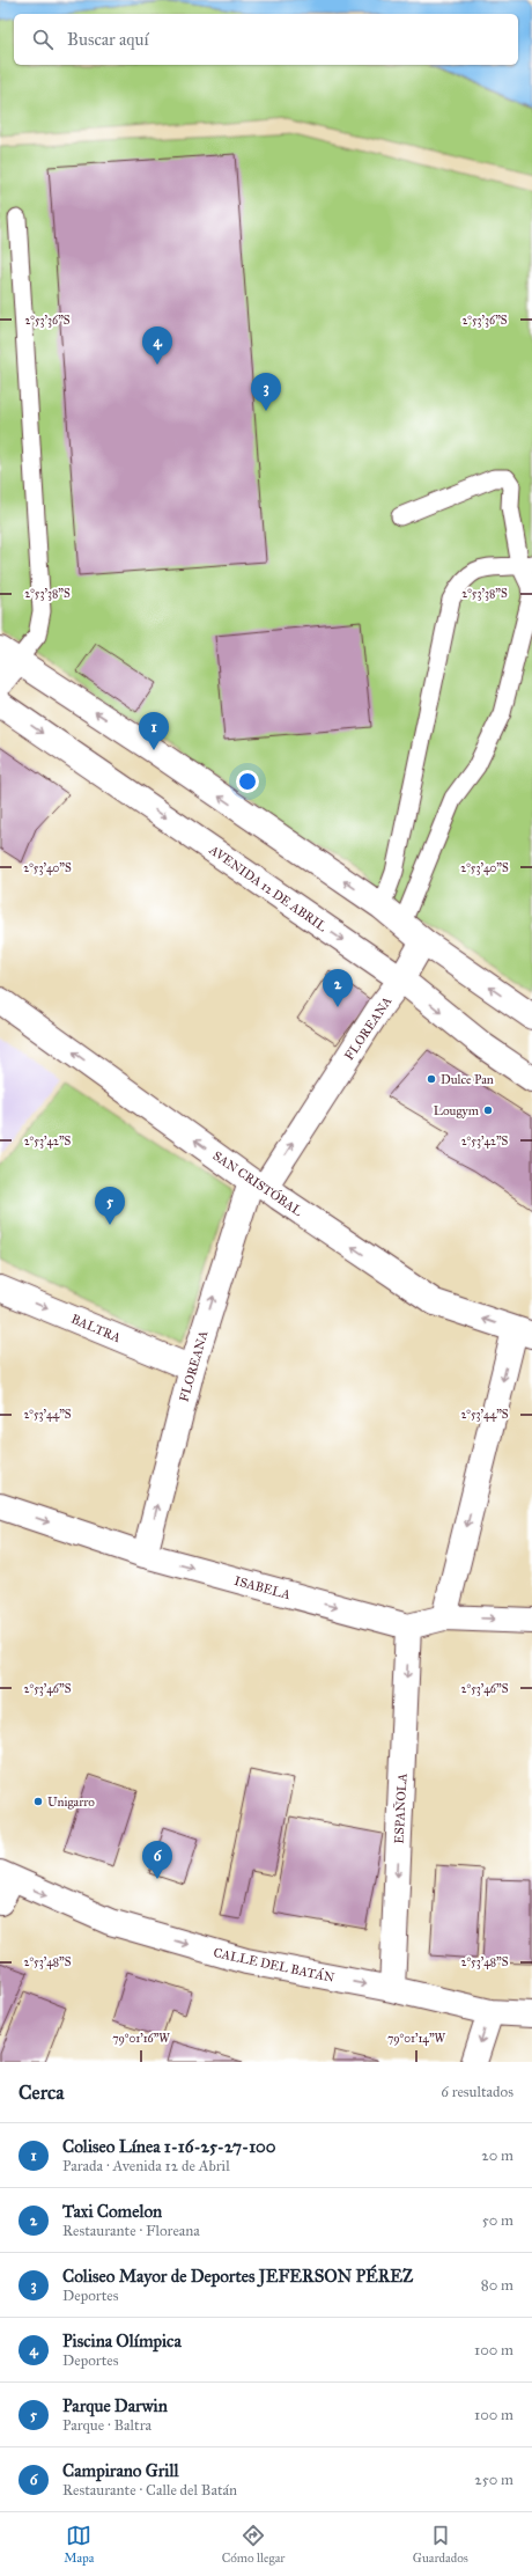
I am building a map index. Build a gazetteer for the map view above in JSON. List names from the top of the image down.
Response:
{
  "streets": {
    "street": [
      "AVENIDA 12 DE ABRIL",
      "FLOREANA",
      "SAN CRISTÓBAL",
      "BALTRA",
      "ISABELA",
      "ESPAÑOLA",
      "CALLE DEL BATÁN"
    ]
  },
  "crossings": [
    ["AVENIDA 12 DE ABRIL", "FLOREANA"],
    ["FLOREANA", "SAN CRISTÓBAL"],
    ["FLOREANA", "BALTRA"],
    ["FLOREANA", "ISABELA"],
    ["ISABELA", "ESPAÑOLA"],
    ["ESPAÑOLA", "CALLE DEL BATÁN"]
  ],
  "one_way": [
    "FLOREANA",
    "SAN CRISTÓBAL",
    "BALTRA",
    "ISABELA",
    "ESPAÑOLA",
    "CALLE DEL BATÁN"
  ],
  "places": ["Dulce Pan", "Lougym", "Unigarro"],
  "page": {
    "search": "Buscar aquí",
    "pins": [
      "4",
      "3",
      "1",
      "2",
      "5",
      "6"
    ],
    "heading": ["Cerca", "6 resultados"],
    "list": [
      {
        "mark": "1",
        "name": "Coliseo Línea 1-16-25-27-100",
        "note": "Parada · Avenida 12 de Abril",
        "value": "20 m"
      },
      {
        "mark": "2",
        "name": "Taxi Comelon",
        "note": "Restaurante · Floreana",
        "value": "50 m"
      },
      {
        "mark": "3",
        "name": "Coliseo Mayor de Deportes JEFERSON PÉREZ",
        "note": "Deportes",
        "value": "80 m"
      },
      {
        "mark": "4",
        "name": "Piscina Olímpica",
        "note": "Deportes",
        "value": "100 m"
      },
      {
        "mark": "5",
        "name": "Parque Darwin",
        "note": "Parque · Baltra",
        "value": "100 m"
      },
      {
        "mark": "6",
        "name": "Campirano Grill",
        "note": "Restaurante · Calle del Batán",
        "value": "250 m"
      }
    ],
    "nav": ["Mapa", "Cómo llegar", "Guardados"]
  },
  "coordinates": [
    "2°53'36\"S",
    "2°53'38\"S",
    "2°53'40\"S",
    "2°53'42\"S",
    "2°53'44\"S",
    "2°53'46\"S",
    "2°53'48\"S",
    "79°01'16\"W",
    "79°01'14\"W"
  ]
}
